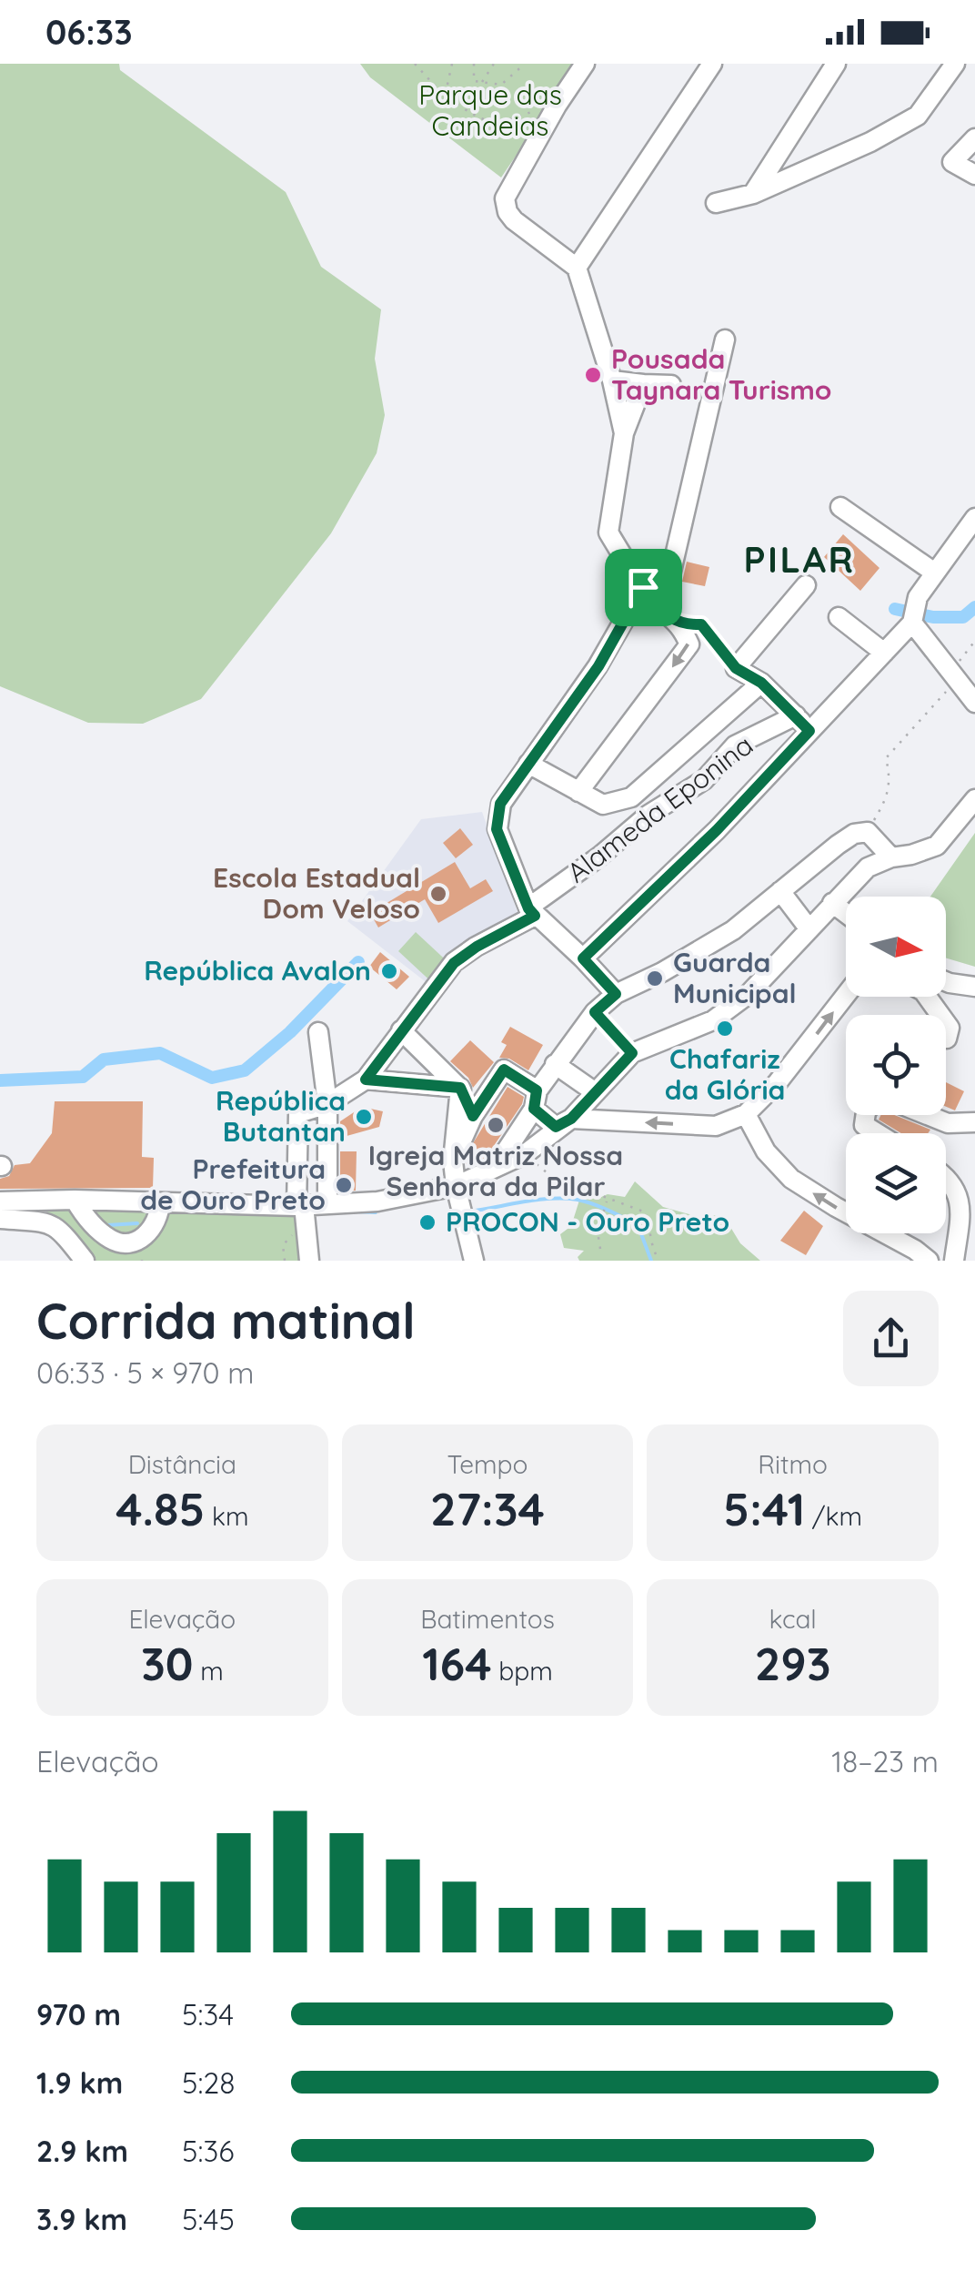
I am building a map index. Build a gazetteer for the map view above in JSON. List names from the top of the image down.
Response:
{
  "streets": {
    "street": ["Alameda Eponina"]
  },
  "districts": ["PILAR"],
  "parks": ["Parque das Candeias"],
  "places": [
    "Pousada Taynara Turismo",
    "Escola Estadual Dom Veloso",
    "República Avalon",
    "Guarda Municipal",
    "Chafariz da Glória",
    "República Butantan",
    "Igreja Matriz Nossa Senhora da Pilar",
    "Prefeitura de Ouro Preto",
    "PROCON - Ouro Preto"
  ],
  "north": "right",
  "page": {
    "status": "06:33",
    "heading": ["Corrida matinal", "06:33 · 5 × 970 m"],
    "stats": [
      ["Distância", "4.85 km"],
      ["Tempo", "27:34"],
      ["Ritmo", "5:41 /km"],
      ["Elevação", "30 m"],
      ["Batimentos", "164 bpm"],
      ["kcal", "293"]
    ],
    "chart": ["Elevação", "18–23 m"],
    "list": [
      {
        "name": "970 m",
        "note": "5:34"
      },
      {
        "name": "1.9 km",
        "note": "5:28"
      },
      {
        "name": "2.9 km",
        "note": "5:36"
      },
      {
        "name": "3.9 km",
        "note": "5:45"
      }
    ]
  }
}
